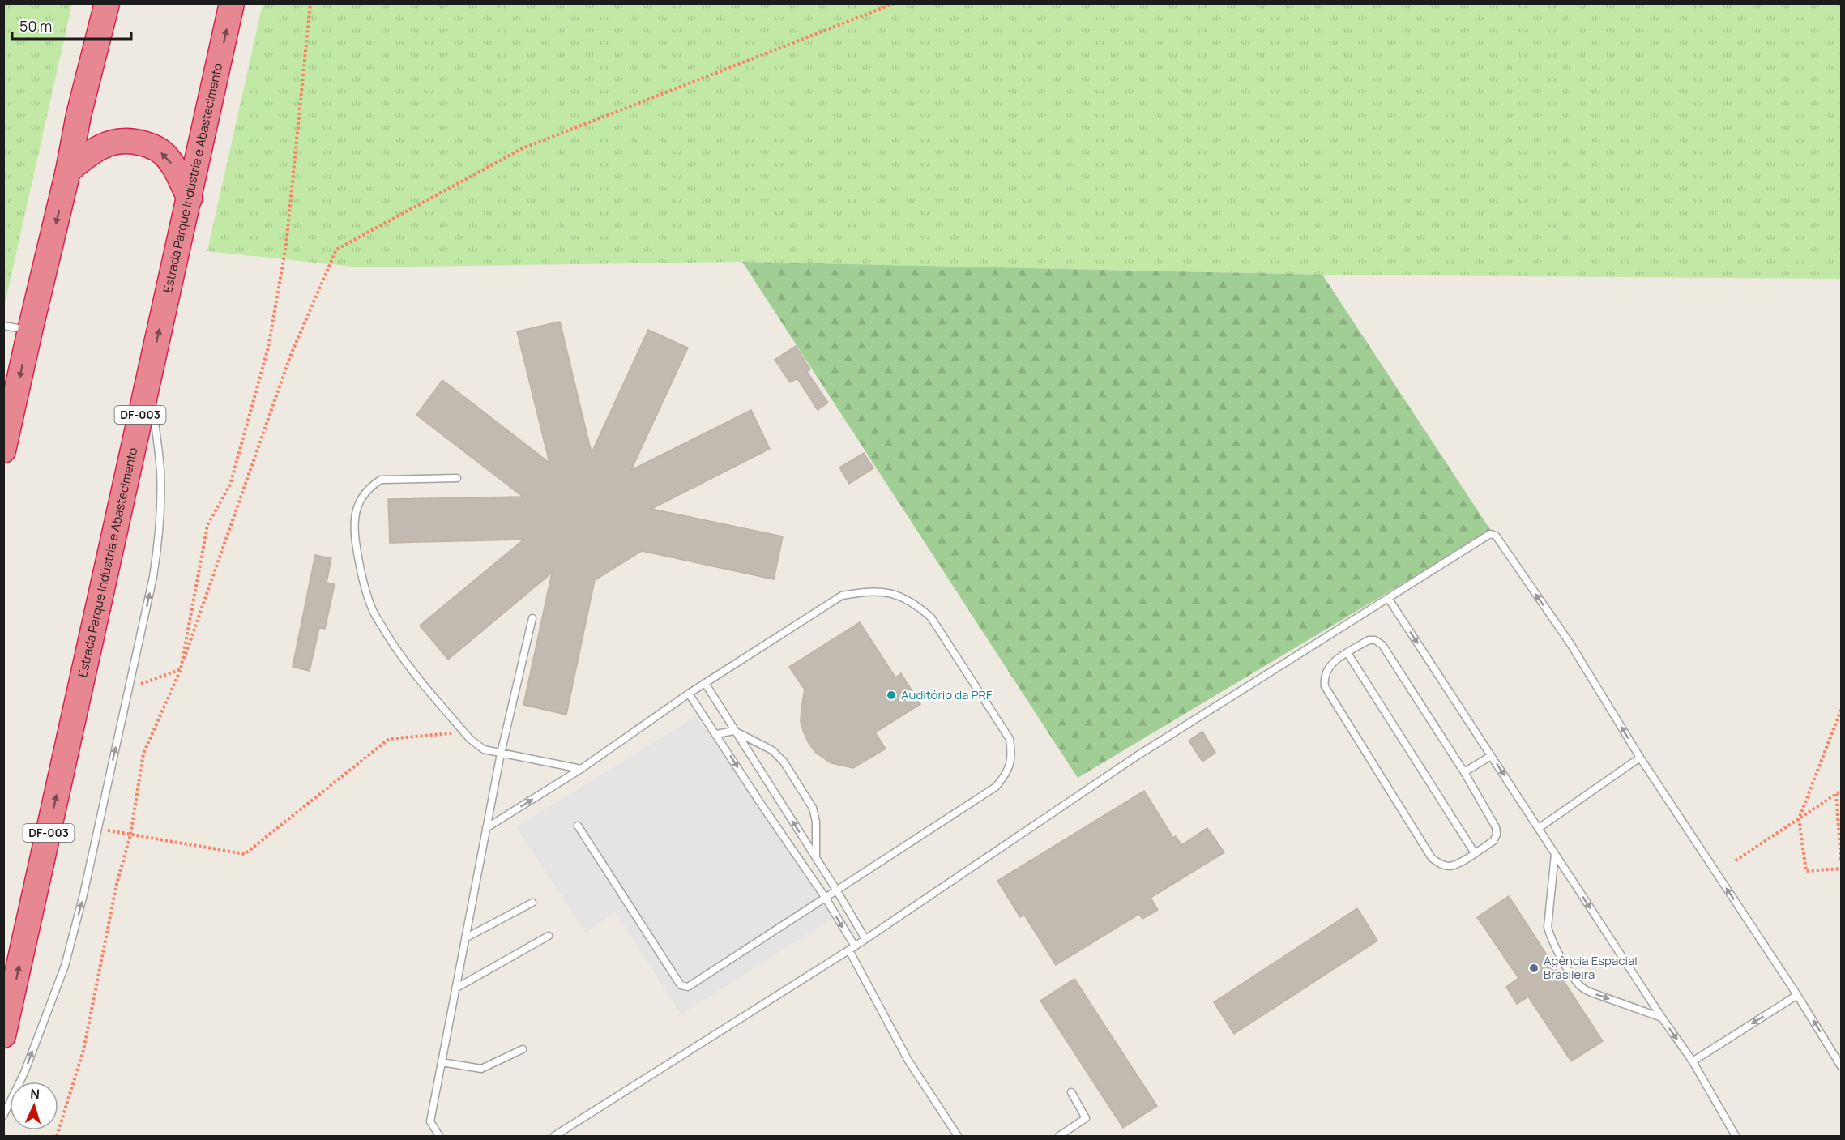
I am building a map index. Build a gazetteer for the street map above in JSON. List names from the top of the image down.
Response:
{
  "streets": {
    "highway": ["Estrada Parque Indústria e Abastecimento", "DF-003"]
  },
  "places": ["Auditório da PRF", "Agência Espacial Brasileira"],
  "scale_bar": "50 m",
  "north": "top"
}
